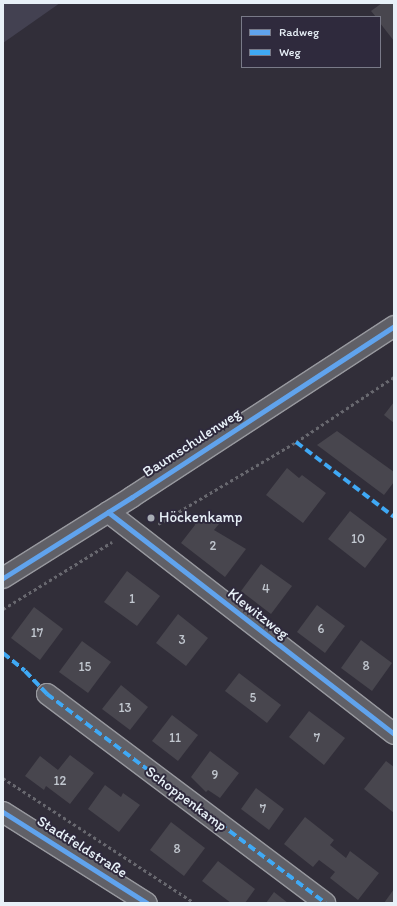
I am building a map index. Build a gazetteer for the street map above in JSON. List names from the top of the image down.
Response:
{
  "streets": {
    "street": [
      "Baumschulenweg",
      "Klewitzweg",
      "Schoppenkamp",
      "Stadtfeldstraße"
    ]
  },
  "crossings": [
    ["Baumschulenweg", "Klewitzweg"]
  ],
  "places": ["Höckenkamp"],
  "house_numbers": [
    "10",
    "2",
    "4",
    "1",
    "6",
    "17",
    "3",
    "8",
    "15",
    "5",
    "13",
    "11",
    "7",
    "9",
    "12",
    "7",
    "8"
  ],
  "legend": ["Radweg", "Weg"]
}
